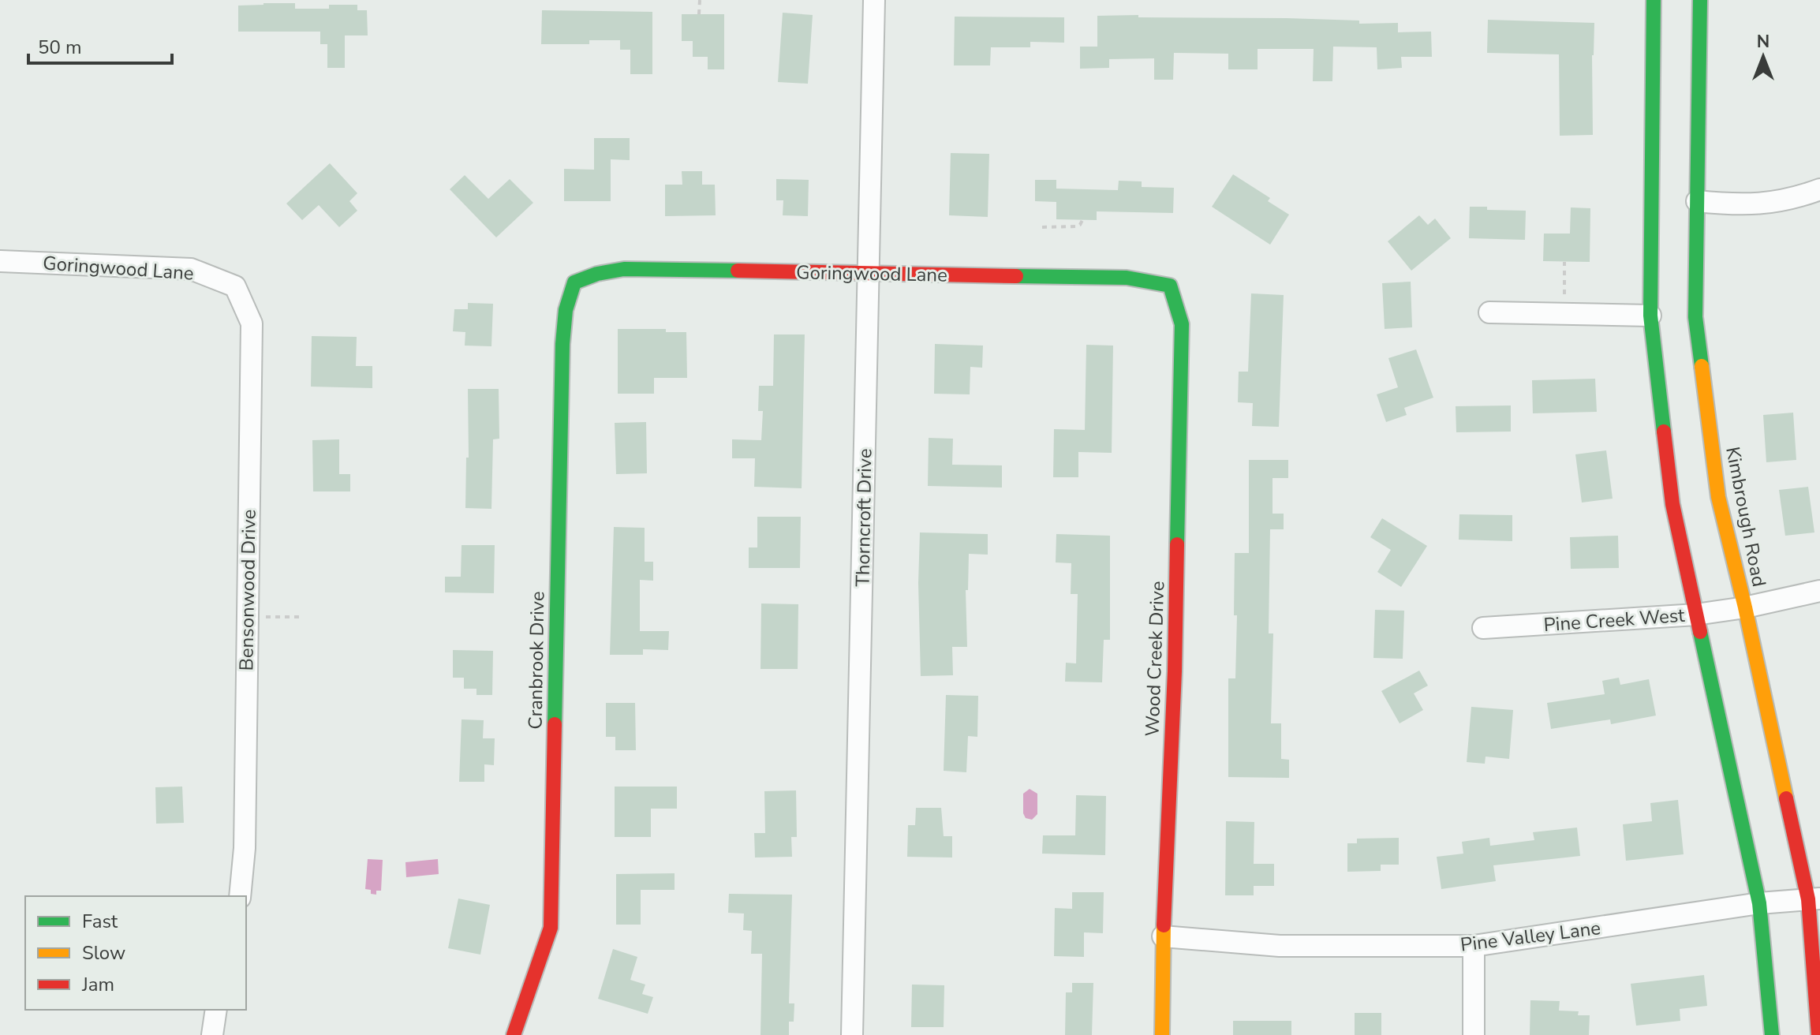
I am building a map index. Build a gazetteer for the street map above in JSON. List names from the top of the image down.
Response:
{
  "streets": {
    "street": [
      "Goringwood Lane",
      "Kimbrough Road",
      "Thorncroft Drive",
      "Bensonwood Drive",
      "Pine Creek West",
      "Wood Creek Drive",
      "Cranbrook Drive",
      "Pine Valley Lane"
    ]
  },
  "crossings": [
    ["Goringwood Lane", "Thorncroft Drive"],
    ["Goringwood Lane", "Bensonwood Drive"],
    ["Goringwood Lane", "Wood Creek Drive"],
    ["Goringwood Lane", "Cranbrook Drive"],
    ["Kimbrough Road", "Pine Creek West"],
    ["Kimbrough Road", "Pine Valley Lane"],
    ["Wood Creek Drive", "Pine Valley Lane"]
  ],
  "legend": ["Fast", "Slow", "Jam"],
  "scale_bar": "50 m",
  "north": "top"
}
